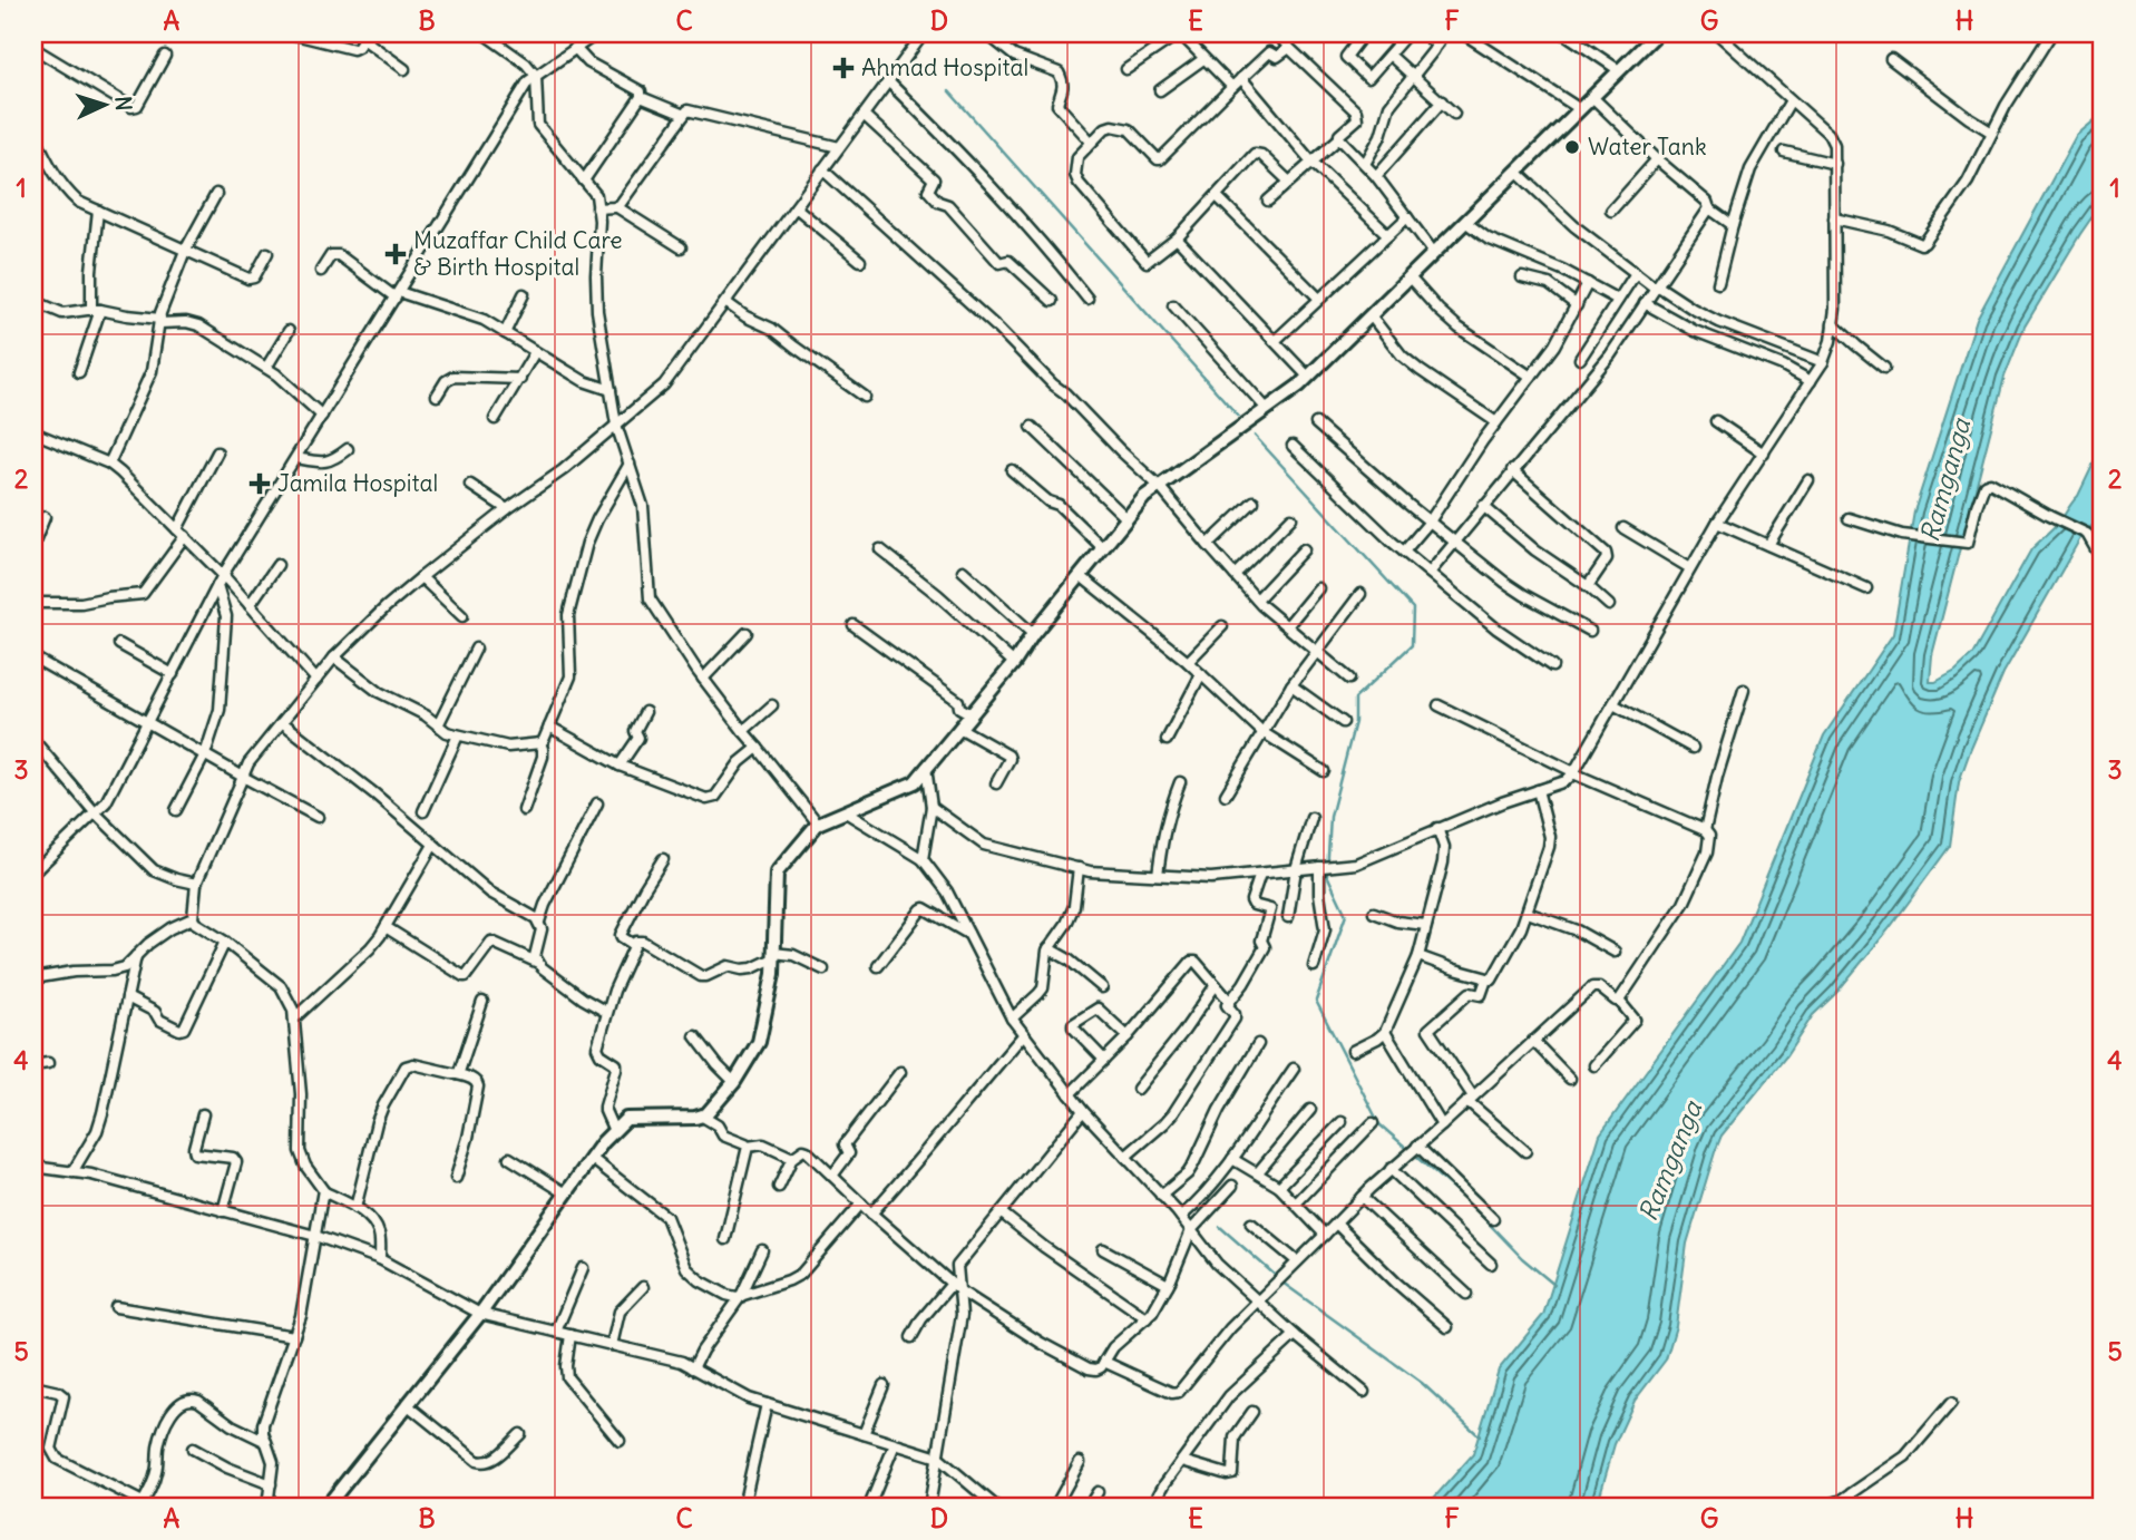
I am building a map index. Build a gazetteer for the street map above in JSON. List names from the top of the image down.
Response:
{
  "water": ["Ramganga"],
  "places": {
    "health": ["Ahmad Hospital", "Muzaffar Child Care & Birth Hospital", "Jamila Hospital"],
    "other": ["Water Tank"]
  },
  "north": "right",
  "grid": {
    "columns": [
      "A",
      "B",
      "C",
      "D",
      "E",
      "F",
      "G",
      "H"
    ],
    "rows": [
      "1",
      "2",
      "3",
      "4",
      "5"
    ]
  }
}
